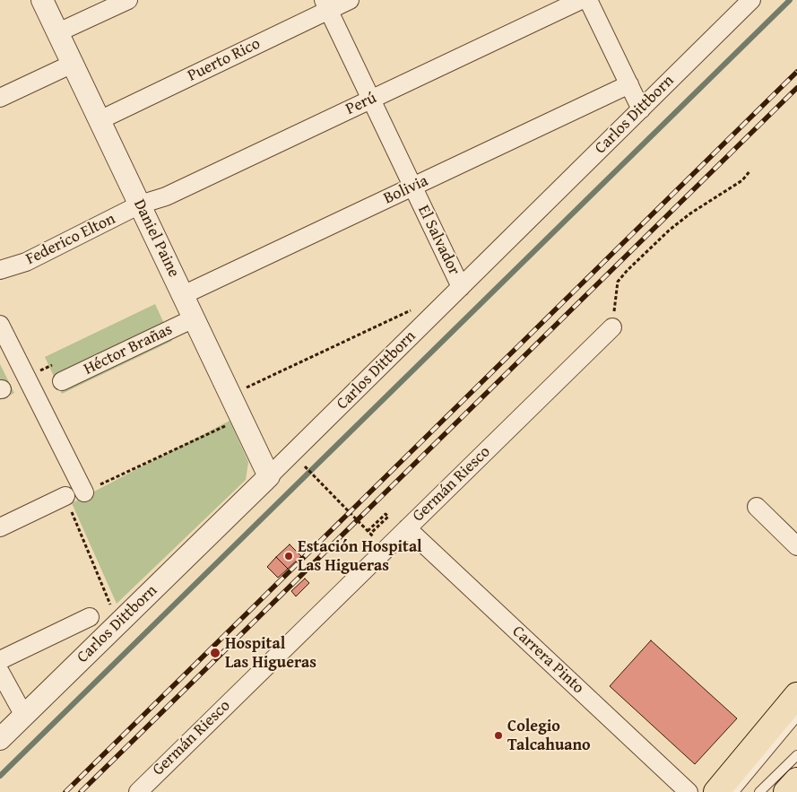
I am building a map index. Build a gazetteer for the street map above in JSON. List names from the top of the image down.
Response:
{
  "streets": {
    "street": [
      "Puerto Rico",
      "Perú",
      "Carlos Dittborn",
      "Bolivia",
      "Daniel Paine",
      "Federico Elton",
      "El Salvador",
      "Héctor Brañas",
      "Germán Riesco",
      "Carrera Pinto"
    ]
  },
  "crossings": [
    ["Puerto Rico", "Daniel Paine"],
    ["Puerto Rico", "El Salvador"],
    ["Perú", "Daniel Paine"],
    ["Perú", "Federico Elton"],
    ["Perú", "El Salvador"],
    ["Carlos Dittborn", "Daniel Paine"],
    ["Carlos Dittborn", "El Salvador"],
    ["Bolivia", "Daniel Paine"],
    ["Bolivia", "El Salvador"],
    ["Daniel Paine", "Federico Elton"],
    ["Daniel Paine", "Héctor Brañas"],
    ["Germán Riesco", "Carrera Pinto"]
  ],
  "places": ["Estación Hospital Las Higueras", "Hospital Las Higueras", "Colegio Talcahuano"]
}
